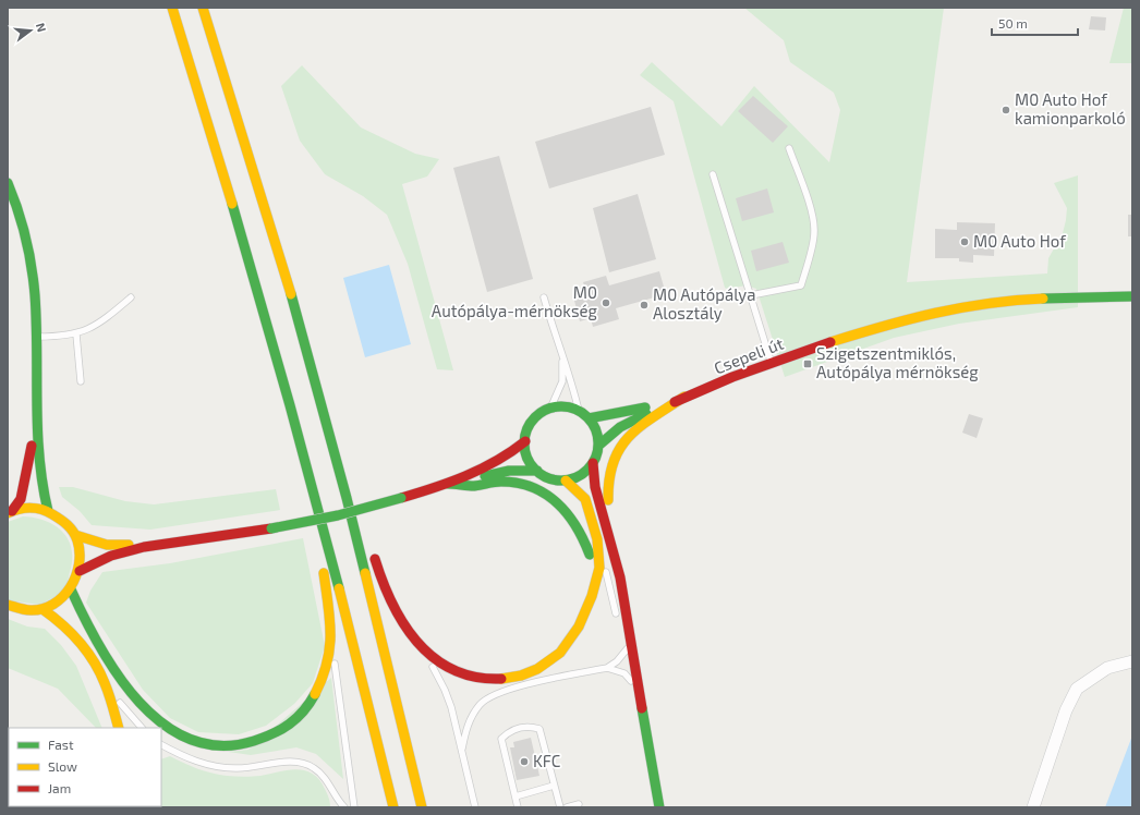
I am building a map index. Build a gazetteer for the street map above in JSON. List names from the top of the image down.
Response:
{
  "streets": {
    "main road": ["Csepeli út"]
  },
  "places": {
    "other": [
      "M0 Auto Hof kamionparkoló",
      "M0 Auto Hof",
      "M0 Autópálya-mérnökség",
      "M0 Autópálya Alosztály",
      "KFC"
    ],
    "transit": ["Szigetszentmiklós, Autópálya mérnökség"]
  },
  "legend": ["Fast", "Slow", "Jam"],
  "scale_bar": "50 m",
  "north": "right"
}
